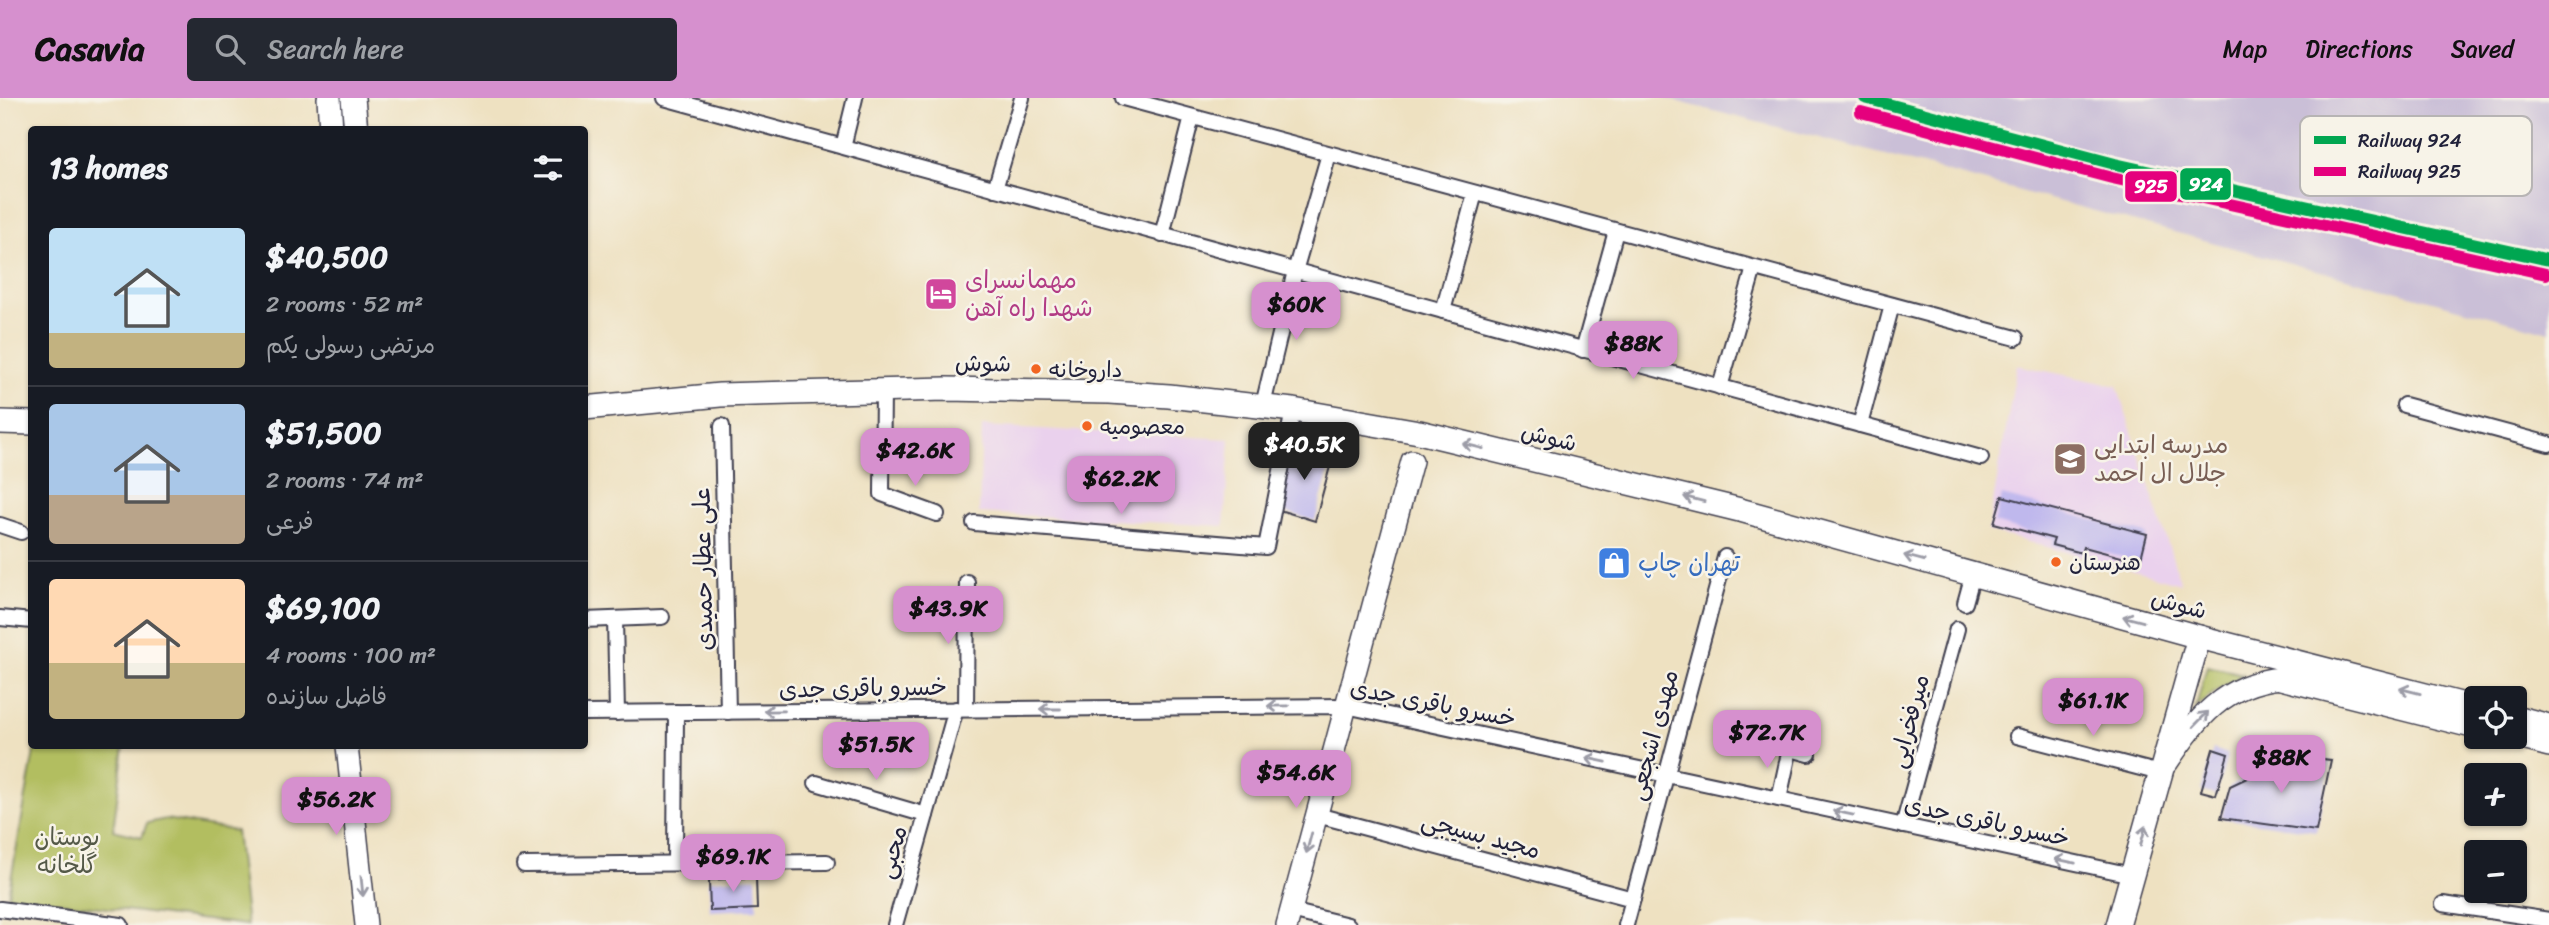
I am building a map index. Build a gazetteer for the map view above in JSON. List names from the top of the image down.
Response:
{
  "streets": {
    "main road": ["شوش"],
    "street": [
      "علی عطار حمیدی",
      "خسرو باقری جدی",
      "میرفخرایی",
      "مهدی اشجعی",
      "مجید بسیجی",
      "محبی"
    ]
  },
  "crossings": [
    ["علی عطار حمیدی", "خسرو باقری جدی"],
    ["خسرو باقری جدی", "میرفخرایی"],
    ["خسرو باقری جدی", "مهدی اشجعی"],
    ["خسرو باقری جدی", "محبی"],
    ["مهدی اشجعی", "مجید بسیجی"]
  ],
  "one_way": ["شوش", "خسرو باقری جدی"],
  "parks": ["بوستان گلخانه"],
  "places": {
    "hotel": ["مهمانسرای شهدا راه آهن"],
    "other": ["داروخانه", "معصومیه", "هنرستان"],
    "school or university": ["مدرسه ابتدایی جلال ال احمد"],
    "shop": ["تهران چاپ"]
  },
  "lines": ["rail line 924", "rail line 925"],
  "legend": ["Railway 924", "Railway 925"],
  "page": {
    "header": "Casavia",
    "search": "Search here",
    "nav": ["Map", "Directions", "Saved"],
    "heading": "13 homes",
    "list": [
      {
        "name": "$40,500",
        "note": "2 rooms · 52 m² · مرتضی رسولی یکم"
      },
      {
        "name": "$51,500",
        "note": "2 rooms · 74 m² · فرعی"
      },
      {
        "name": "$69,100",
        "note": "4 rooms · 100 m² · فاضل سازنده"
      }
    ],
    "price": [
      "$60K",
      "$88K",
      "$40.5K",
      "$42.6K",
      "$62.2K",
      "$43.9K",
      "$61.1K",
      "$72.7K",
      "$51.5K",
      "$88K",
      "$54.6K",
      "$56.2K",
      "$69.1K"
    ],
    "map_buttons": ["+", "−"]
  }
}
